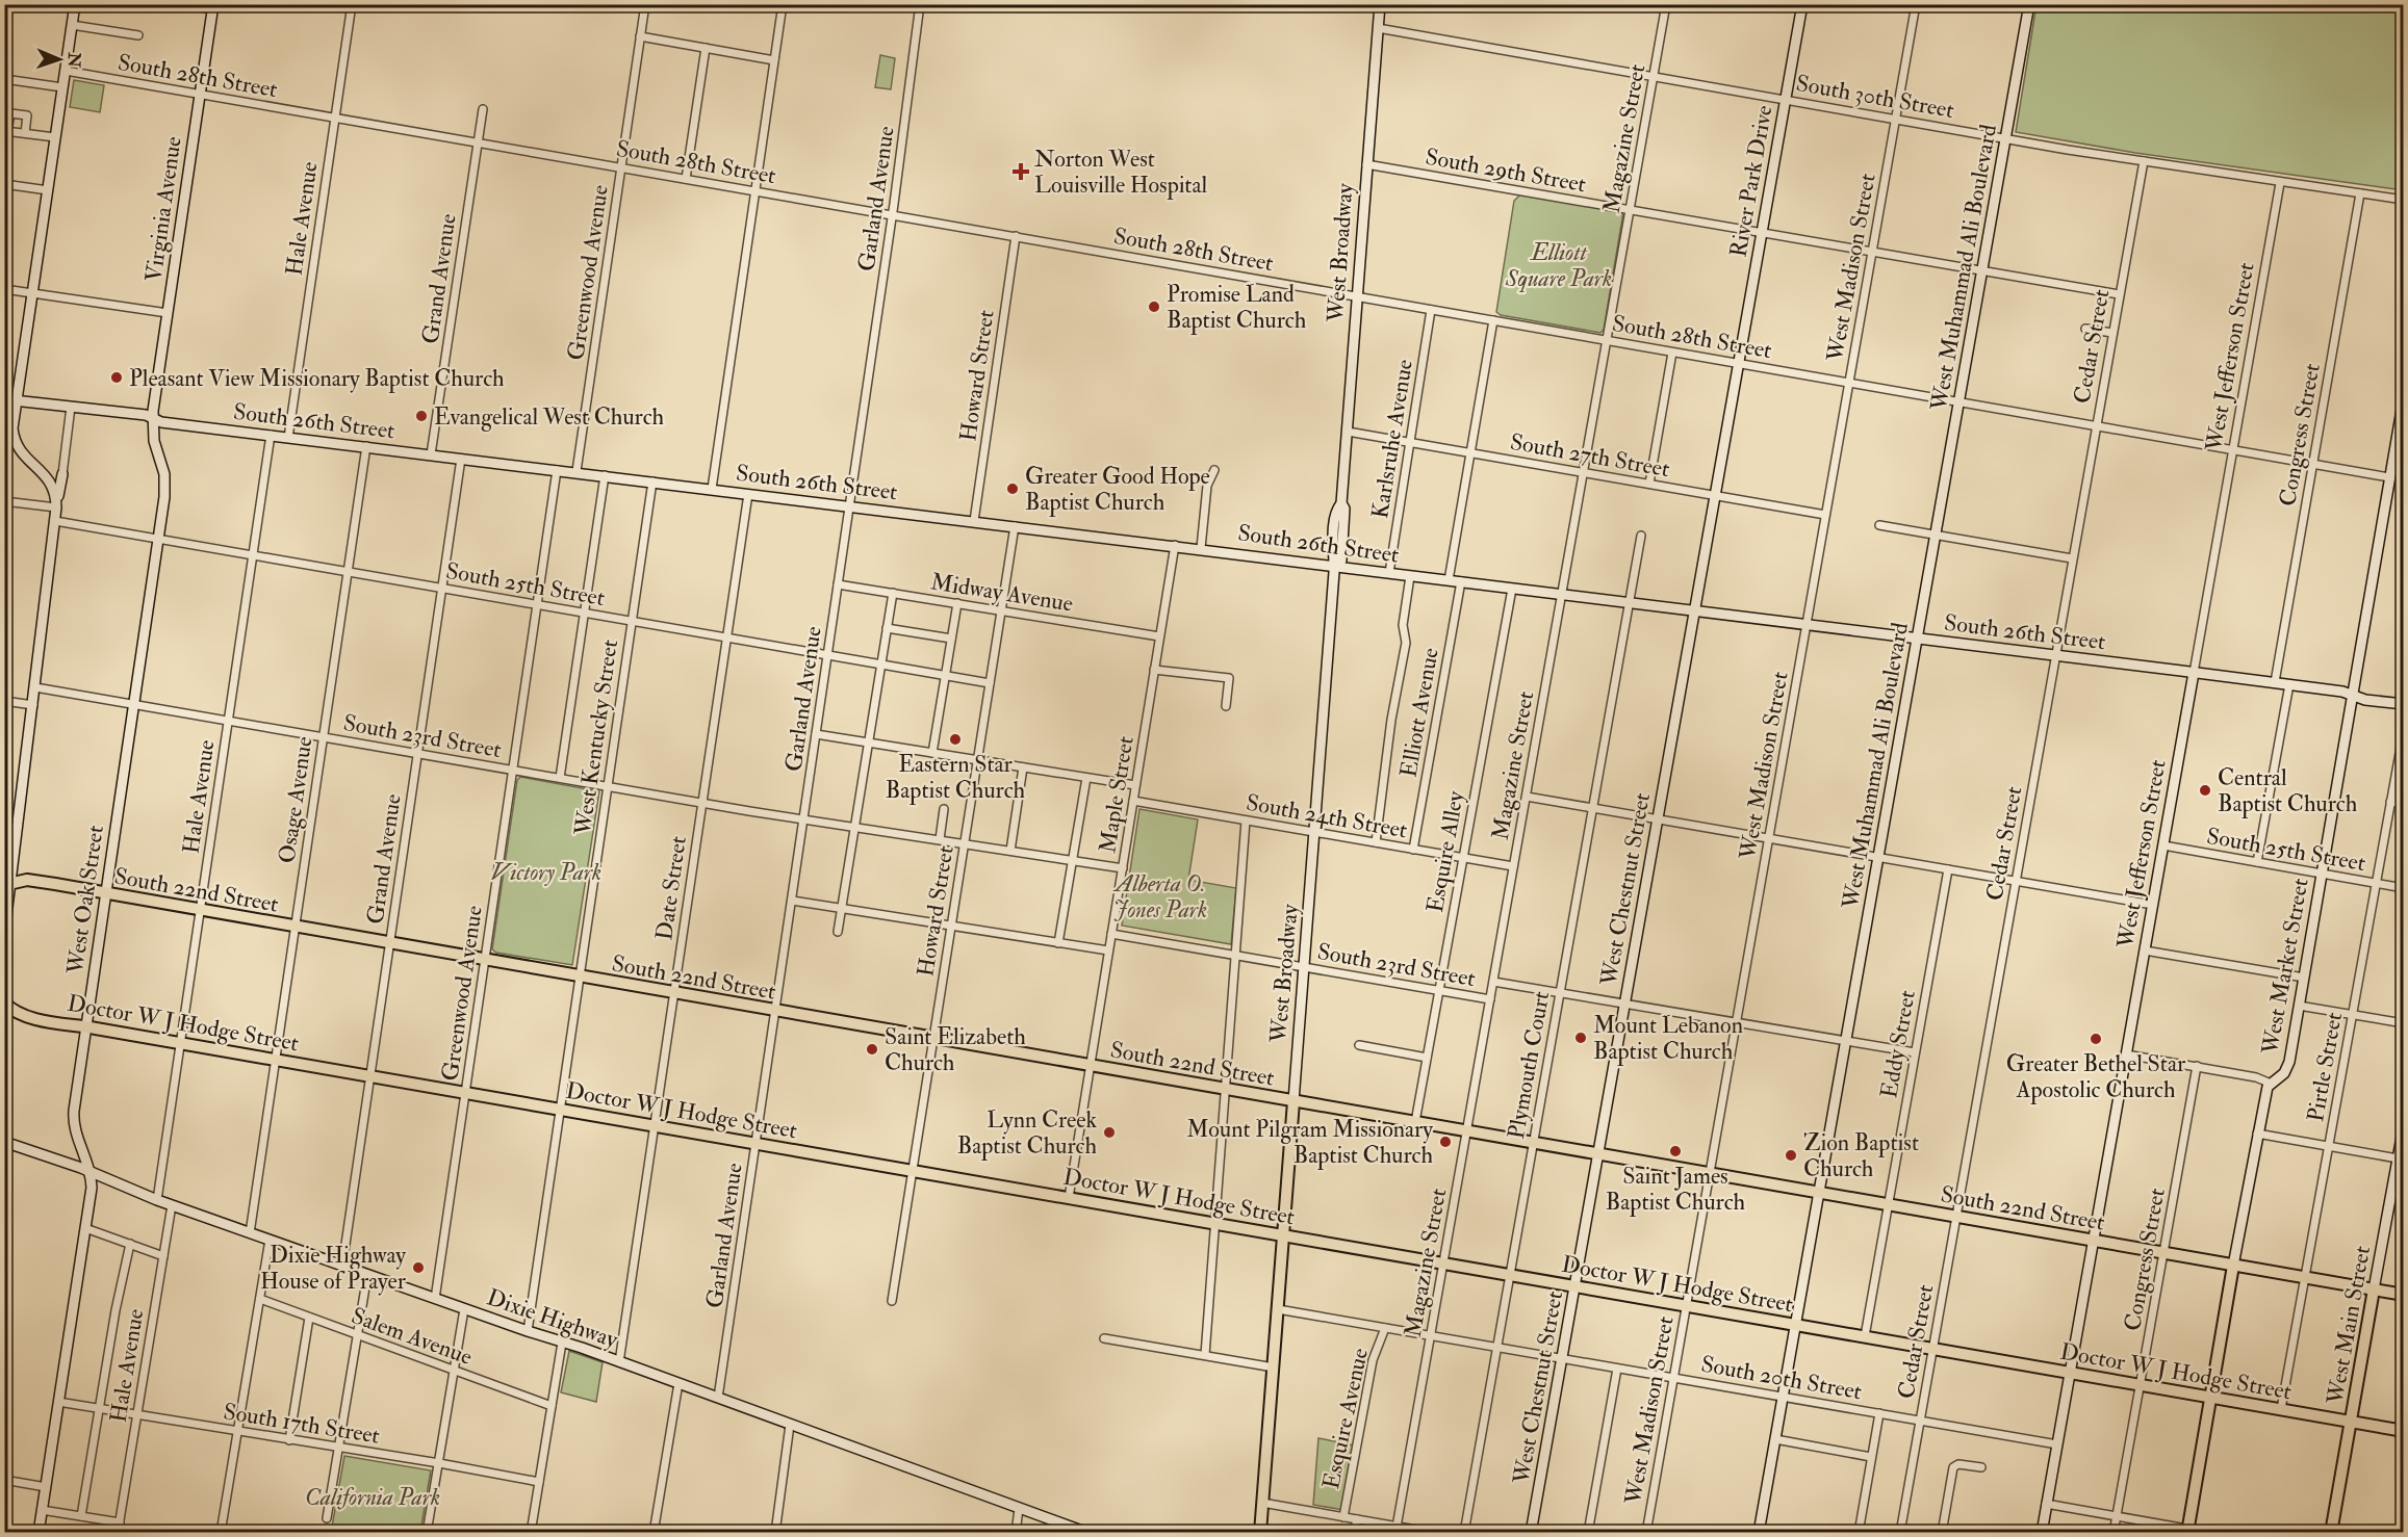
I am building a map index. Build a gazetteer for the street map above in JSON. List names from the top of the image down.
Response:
{
  "streets": {
    "main road": [
      "West Broadway",
      "South 22nd Street",
      "West Market Street",
      "Doctor W J Hodge Street",
      "West Main Street"
    ],
    "street": [
      "South 28th Street",
      "South 30th Street",
      "Magazine Street",
      "South 29th Street",
      "River Park Drive",
      "Garland Avenue",
      "Virginia Avenue",
      "Hale Avenue",
      "West Madison Street",
      "West Muhammad Ali Boulevard",
      "Greenwood Avenue",
      "Grand Avenue",
      "Cedar Street",
      "West Jefferson Street",
      "Howard Street",
      "South 26th Street",
      "Congress Street",
      "Karlsruhe Avenue",
      "South 27th Street",
      "South 25th Street",
      "Midway Avenue",
      "Elliott Avenue",
      "South 23rd Street",
      "West Kentucky Street",
      "Maple Street",
      "Osage Avenue",
      "South 24th Street",
      "Esquire Alley",
      "Date Street",
      "West Chestnut Street",
      "West Oak Street",
      "Eddy Street",
      "Plymouth Court",
      "Pirtle Street",
      "Dixie Highway",
      "Salem Avenue",
      "South 20th Street",
      "Esquire Avenue",
      "South 17th Street"
    ]
  },
  "crossings": [
    ["South 28th Street", "Magazine Street"],
    ["South 28th Street", "River Park Drive"],
    ["South 28th Street", "Garland Avenue"],
    ["South 28th Street", "Virginia Avenue"],
    ["South 28th Street", "Hale Avenue"],
    ["South 28th Street", "West Broadway"],
    ["South 28th Street", "West Madison Street"],
    ["South 28th Street", "West Muhammad Ali Boulevard"],
    ["South 28th Street", "Greenwood Avenue"],
    ["South 28th Street", "Grand Avenue"],
    ["South 28th Street", "Cedar Street"],
    ["South 28th Street", "West Jefferson Street"],
    ["South 28th Street", "Howard Street"],
    ["South 28th Street", "Congress Street"],
    ["South 28th Street", "Karlsruhe Avenue"],
    ["South 28th Street", "West Chestnut Street"],
    ["South 28th Street", "West Market Street"],
    ["South 30th Street", "Magazine Street"],
    ["South 30th Street", "River Park Drive"],
    ["South 30th Street", "West Broadway"],
    ["South 30th Street", "West Madison Street"],
    ["South 30th Street", "West Muhammad Ali Boulevard"],
    ["South 30th Street", "Cedar Street"],
    ["South 30th Street", "West Jefferson Street"],
    ["South 30th Street", "Congress Street"],
    ["Magazine Street", "South 29th Street"],
    ["Magazine Street", "South 26th Street"],
    ["Magazine Street", "South 27th Street"],
    ["Magazine Street", "South 23rd Street"],
    ["Magazine Street", "South 24th Street"],
    ["Magazine Street", "South 22nd Street"],
    ["Magazine Street", "Doctor W J Hodge Street"],
    ["Magazine Street", "South 20th Street"],
    ["South 29th Street", "River Park Drive"],
    ["South 29th Street", "West Broadway"],
    ["South 29th Street", "West Madison Street"],
    ["South 29th Street", "West Muhammad Ali Boulevard"],
    ["South 29th Street", "Cedar Street"],
    ["River Park Drive", "West Chestnut Street"],
    ["Garland Avenue", "South 26th Street"],
    ["Garland Avenue", "South 25th Street"],
    ["Garland Avenue", "Midway Avenue"],
    ["Garland Avenue", "South 23rd Street"],
    ["Garland Avenue", "South 22nd Street"],
    ["Garland Avenue", "Doctor W J Hodge Street"],
    ["Garland Avenue", "Dixie Highway"],
    ["Virginia Avenue", "South 26th Street"],
    ["Virginia Avenue", "West Oak Street"],
    ["Hale Avenue", "South 26th Street"],
    ["Hale Avenue", "South 25th Street"],
    ["Hale Avenue", "South 23rd Street"],
    ["Hale Avenue", "South 22nd Street"],
    ["Hale Avenue", "Doctor W J Hodge Street"],
    ["Hale Avenue", "Dixie Highway"],
    ["Hale Avenue", "South 17th Street"],
    ["West Broadway", "South 26th Street"],
    ["West Broadway", "South 27th Street"],
    ["West Broadway", "South 23rd Street"],
    ["West Broadway", "South 24th Street"],
    ["West Broadway", "South 22nd Street"],
    ["West Broadway", "Doctor W J Hodge Street"],
    ["West Broadway", "South 20th Street"],
    ["West Madison Street", "South 26th Street"],
    ["West Madison Street", "South 27th Street"],
    ["West Madison Street", "South 23rd Street"],
    ["West Madison Street", "South 22nd Street"],
    ["West Madison Street", "Doctor W J Hodge Street"],
    ["West Madison Street", "South 20th Street"],
    ["West Muhammad Ali Boulevard", "South 26th Street"],
    ["West Muhammad Ali Boulevard", "South 23rd Street"],
    ["West Muhammad Ali Boulevard", "South 22nd Street"],
    ["West Muhammad Ali Boulevard", "Doctor W J Hodge Street"],
    ["West Muhammad Ali Boulevard", "South 20th Street"],
    ["Greenwood Avenue", "South 26th Street"],
    ["Greenwood Avenue", "South 25th Street"],
    ["Greenwood Avenue", "South 23rd Street"],
    ["Greenwood Avenue", "South 22nd Street"],
    ["Greenwood Avenue", "Doctor W J Hodge Street"],
    ["Greenwood Avenue", "Dixie Highway"],
    ["Grand Avenue", "South 26th Street"],
    ["Grand Avenue", "South 25th Street"],
    ["Grand Avenue", "South 23rd Street"],
    ["Grand Avenue", "South 22nd Street"],
    ["Grand Avenue", "Doctor W J Hodge Street"],
    ["Grand Avenue", "Dixie Highway"],
    ["Cedar Street", "South 26th Street"],
    ["Cedar Street", "South 22nd Street"],
    ["Cedar Street", "Doctor W J Hodge Street"],
    ["Cedar Street", "South 20th Street"],
    ["West Jefferson Street", "South 26th Street"],
    ["West Jefferson Street", "South 25th Street"],
    ["West Jefferson Street", "South 22nd Street"],
    ["West Jefferson Street", "Doctor W J Hodge Street"],
    ["West Jefferson Street", "South 20th Street"],
    ["Howard Street", "South 26th Street"],
    ["Howard Street", "South 25th Street"],
    ["Howard Street", "Midway Avenue"],
    ["Howard Street", "South 23rd Street"],
    ["Howard Street", "South 22nd Street"],
    ["Howard Street", "Doctor W J Hodge Street"],
    ["South 26th Street", "Congress Street"],
    ["South 26th Street", "Karlsruhe Avenue"],
    ["South 26th Street", "Elliott Avenue"],
    ["South 26th Street", "West Kentucky Street"],
    ["South 26th Street", "Maple Street"],
    ["South 26th Street", "Osage Avenue"],
    ["South 26th Street", "Esquire Alley"],
    ["South 26th Street", "Date Street"],
    ["South 26th Street", "West Chestnut Street"],
    ["South 26th Street", "West Oak Street"],
    ["South 26th Street", "West Market Street"],
    ["South 26th Street", "Plymouth Court"],
    ["Congress Street", "South 22nd Street"],
    ["Congress Street", "Doctor W J Hodge Street"],
    ["Karlsruhe Avenue", "South 27th Street"],
    ["South 27th Street", "West Chestnut Street"],
    ["South 25th Street", "West Kentucky Street"],
    ["South 25th Street", "Osage Avenue"],
    ["South 25th Street", "Date Street"],
    ["South 25th Street", "West Oak Street"],
    ["South 25th Street", "West Market Street"],
    ["South 25th Street", "Pirtle Street"],
    ["Midway Avenue", "Maple Street"],
    ["Elliott Avenue", "South 24th Street"],
    ["South 23rd Street", "West Kentucky Street"],
    ["South 23rd Street", "Maple Street"],
    ["South 23rd Street", "Osage Avenue"],
    ["South 23rd Street", "Esquire Alley"],
    ["South 23rd Street", "Date Street"],
    ["South 23rd Street", "West Chestnut Street"],
    ["South 23rd Street", "West Oak Street"],
    ["South 23rd Street", "Eddy Street"],
    ["South 23rd Street", "Plymouth Court"],
    ["West Kentucky Street", "South 22nd Street"],
    ["West Kentucky Street", "Doctor W J Hodge Street"],
    ["West Kentucky Street", "Dixie Highway"],
    ["Maple Street", "South 24th Street"],
    ["Maple Street", "South 22nd Street"],
    ["Maple Street", "Doctor W J Hodge Street"],
    ["Osage Avenue", "South 22nd Street"],
    ["Osage Avenue", "Doctor W J Hodge Street"],
    ["Osage Avenue", "Dixie Highway"],
    ["South 24th Street", "Esquire Alley"],
    ["Esquire Alley", "South 22nd Street"],
    ["Date Street", "South 22nd Street"],
    ["Date Street", "Doctor W J Hodge Street"],
    ["Date Street", "Dixie Highway"],
    ["South 22nd Street", "West Chestnut Street"],
    ["South 22nd Street", "West Oak Street"],
    ["South 22nd Street", "West Market Street"],
    ["South 22nd Street", "Eddy Street"],
    ["South 22nd Street", "Plymouth Court"],
    ["South 22nd Street", "Pirtle Street"],
    ["South 22nd Street", "West Main Street"],
    ["West Chestnut Street", "Doctor W J Hodge Street"],
    ["West Chestnut Street", "South 20th Street"],
    ["West Oak Street", "Doctor W J Hodge Street"],
    ["West Oak Street", "Dixie Highway"],
    ["West Oak Street", "South 17th Street"],
    ["West Market Street", "Doctor W J Hodge Street"],
    ["Doctor W J Hodge Street", "Eddy Street"],
    ["Doctor W J Hodge Street", "Plymouth Court"],
    ["Doctor W J Hodge Street", "Pirtle Street"],
    ["Doctor W J Hodge Street", "West Main Street"],
    ["Plymouth Court", "South 20th Street"],
    ["South 20th Street", "Esquire Avenue"]
  ],
  "parks": [
    "Elliott Square Park",
    "Victory Park",
    "Alberta O. Jones Park",
    "California Park"
  ],
  "places": {
    "health": ["Norton West Louisville Hospital"],
    "other": [
      "Promise Land Baptist Church",
      "Pleasant View Missionary Baptist Church",
      "Evangelical West Church",
      "Greater Good Hope Baptist Church",
      "Eastern Star Baptist Church",
      "Central Baptist Church",
      "Mount Lebanon Baptist Church",
      "Greater Bethel Star Apostolic Church",
      "Saint Elizabeth Church",
      "Lynn Creek Baptist Church",
      "Mount Pilgram Missionary Baptist Church",
      "Saint James Baptist Church",
      "Zion Baptist Church",
      "Dixie Highway House of Prayer"
    ]
  },
  "north": "right"
}
